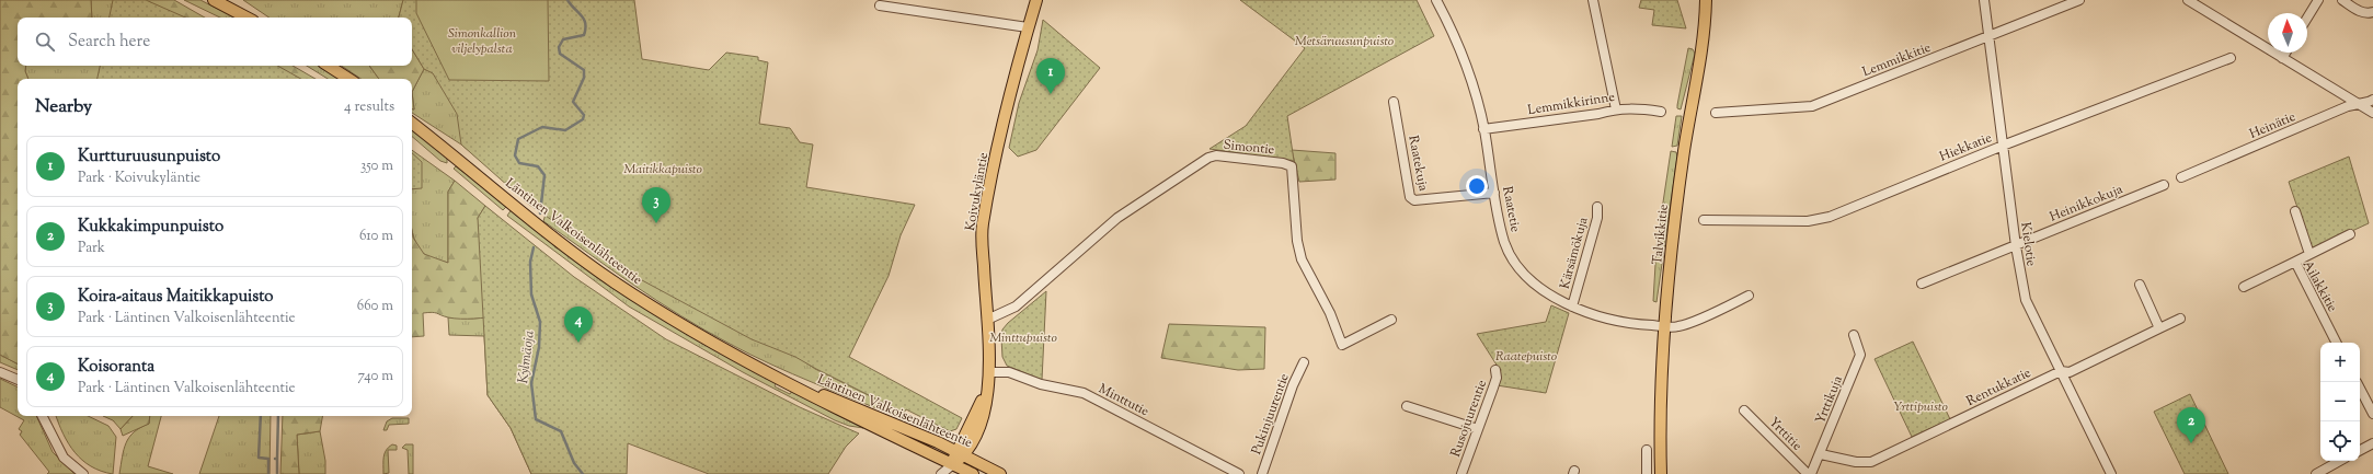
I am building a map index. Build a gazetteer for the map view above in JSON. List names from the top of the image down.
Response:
{
  "streets": {
    "main road": ["Koivukyläntie", "Läntinen Valkoisenlähteentie", "Talvikkitie"],
    "street": [
      "Lemmikkitie",
      "Lemmikkirinne",
      "Heinätie",
      "Simontie",
      "Hiekkatie",
      "Raatekuja",
      "Heinikkokuja",
      "Raatetie",
      "Kielotie",
      "Kärsämökuja",
      "Ailakkitie",
      "Rentukkatie",
      "Minttutie",
      "Yrttikuja",
      "Pukinjuurentie",
      "Rusojuurentie",
      "Yrttitie"
    ]
  },
  "crossings": [
    ["Lemmikkitie", "Kielotie"],
    ["Lemmikkirinne", "Raatetie"],
    ["Simontie", "Koivukyläntie"],
    ["Hiekkatie", "Kielotie"],
    ["Raatekuja", "Raatetie"],
    ["Koivukyläntie", "Läntinen Valkoisenlähteentie"],
    ["Koivukyläntie", "Minttutie"],
    ["Heinikkokuja", "Kielotie"],
    ["Raatetie", "Talvikkitie"],
    ["Raatetie", "Kärsämökuja"],
    ["Kielotie", "Rentukkatie"],
    ["Rentukkatie", "Yrttikuja"],
    ["Yrttikuja", "Yrttitie"]
  ],
  "water": ["Kylmäoja"],
  "parks": [
    "Simonkallion viljelypalsta",
    "Metsäruusunpuisto",
    "Maitikkapuisto",
    "Minttupuisto",
    "Raatepuisto",
    "Yrttipuisto"
  ],
  "north": "top",
  "page": {
    "search": "Search here",
    "pins": [
      "1",
      "3",
      "4",
      "2"
    ],
    "heading": ["Nearby", "4 results"],
    "list": [
      {
        "mark": "1",
        "name": "Kurtturuusunpuisto",
        "note": "Park · Koivukyläntie",
        "value": "350 m"
      },
      {
        "mark": "2",
        "name": "Kukkakimpunpuisto",
        "note": "Park",
        "value": "610 m"
      },
      {
        "mark": "3",
        "name": "Koira-aitaus Maitikkapuisto",
        "note": "Park · Läntinen Valkoisenlähteentie",
        "value": "660 m"
      },
      {
        "mark": "4",
        "name": "Koisoranta",
        "note": "Park · Läntinen Valkoisenlähteentie",
        "value": "740 m"
      }
    ],
    "map_buttons": ["+", "−"]
  }
}
